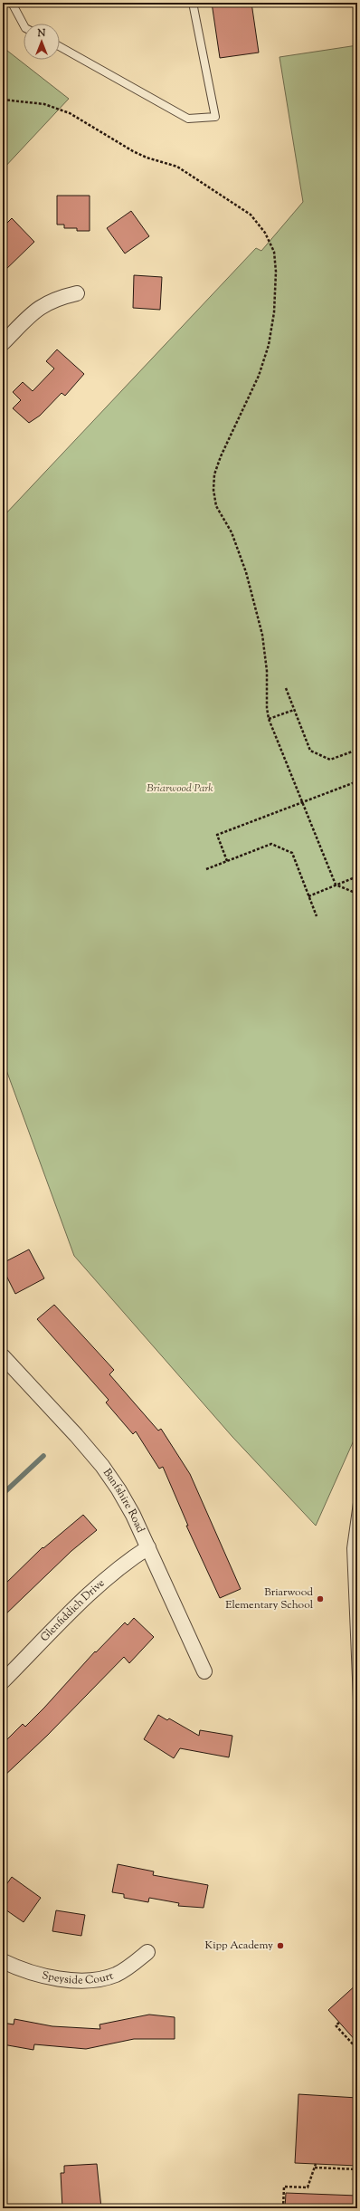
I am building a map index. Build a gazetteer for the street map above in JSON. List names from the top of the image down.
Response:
{
  "streets": {
    "street": ["Banfshire Road", "Glenfiddich Drive", "Speyside Court"]
  },
  "crossings": [
    ["Banfshire Road", "Glenfiddich Drive"]
  ],
  "parks": ["Briarwood Park"],
  "places": ["Briarwood Elementary School", "Kipp Academy"],
  "north": "top"
}
